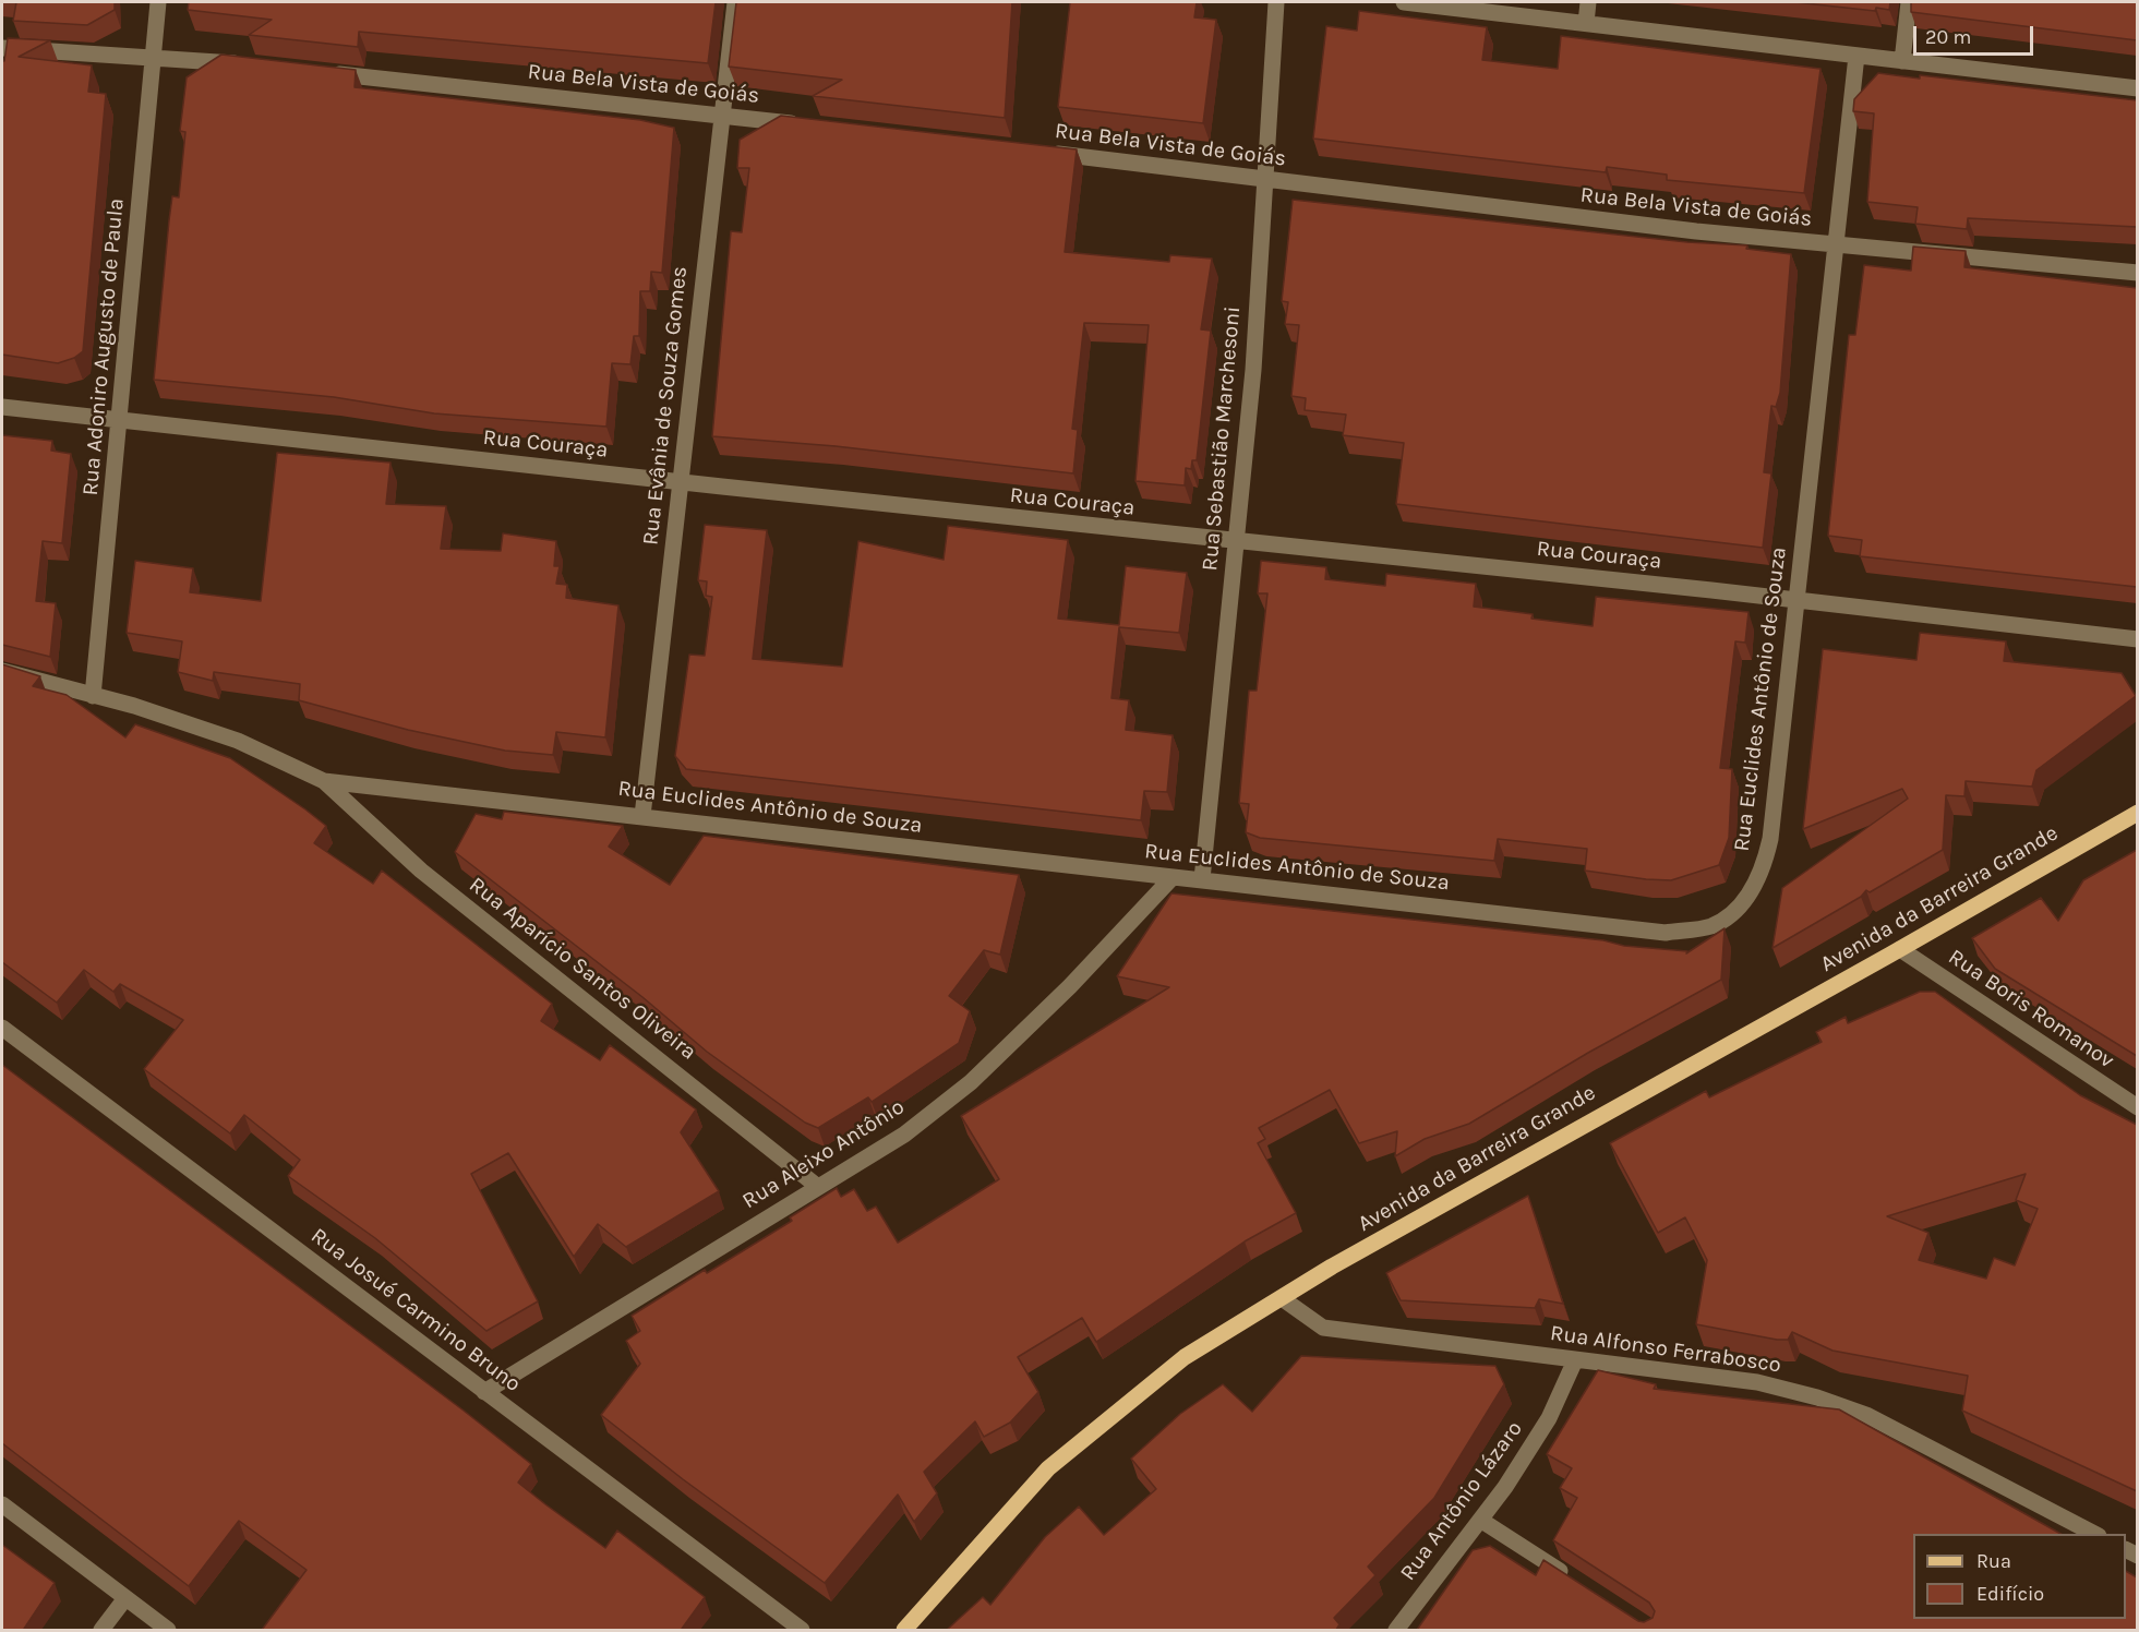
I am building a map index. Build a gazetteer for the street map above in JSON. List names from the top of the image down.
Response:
{
  "streets": {
    "main road": ["Avenida da Barreira Grande"],
    "street": [
      "Rua Bela Vista de Goiás",
      "Rua Adoniro Augusto de Paula",
      "Rua Evânia de Souza Gomes",
      "Rua Sebastião Marchesoni",
      "Rua Couraça",
      "Rua Euclides Antônio de Souza",
      "Rua Aparício Santos Oliveira",
      "Rua Boris Romanov",
      "Rua Aleixo Antônio",
      "Rua Josué Carmino Bruno",
      "Rua Alfonso Ferrabosco",
      "Rua Antônio Lázaro"
    ]
  },
  "crossings": [
    ["Rua Bela Vista de Goiás", "Rua Evânia de Souza Gomes"],
    ["Rua Bela Vista de Goiás", "Rua Sebastião Marchesoni"],
    ["Rua Bela Vista de Goiás", "Rua Euclides Antônio de Souza"],
    ["Rua Adoniro Augusto de Paula", "Rua Couraça"],
    ["Rua Adoniro Augusto de Paula", "Rua Euclides Antônio de Souza"],
    ["Rua Evânia de Souza Gomes", "Rua Couraça"],
    ["Rua Evânia de Souza Gomes", "Rua Euclides Antônio de Souza"],
    ["Rua Sebastião Marchesoni", "Rua Couraça"],
    ["Rua Sebastião Marchesoni", "Rua Euclides Antônio de Souza"],
    ["Rua Couraça", "Rua Euclides Antônio de Souza"],
    ["Rua Euclides Antônio de Souza", "Rua Aparício Santos Oliveira"],
    ["Rua Euclides Antônio de Souza", "Rua Aleixo Antônio"],
    ["Avenida da Barreira Grande", "Rua Boris Romanov"],
    ["Avenida da Barreira Grande", "Rua Alfonso Ferrabosco"],
    ["Rua Aparício Santos Oliveira", "Rua Aleixo Antônio"],
    ["Rua Aleixo Antônio", "Rua Josué Carmino Bruno"],
    ["Rua Alfonso Ferrabosco", "Rua Antônio Lázaro"]
  ],
  "legend": ["Rua", "Edifício"],
  "scale_bar": "20 m"
}
